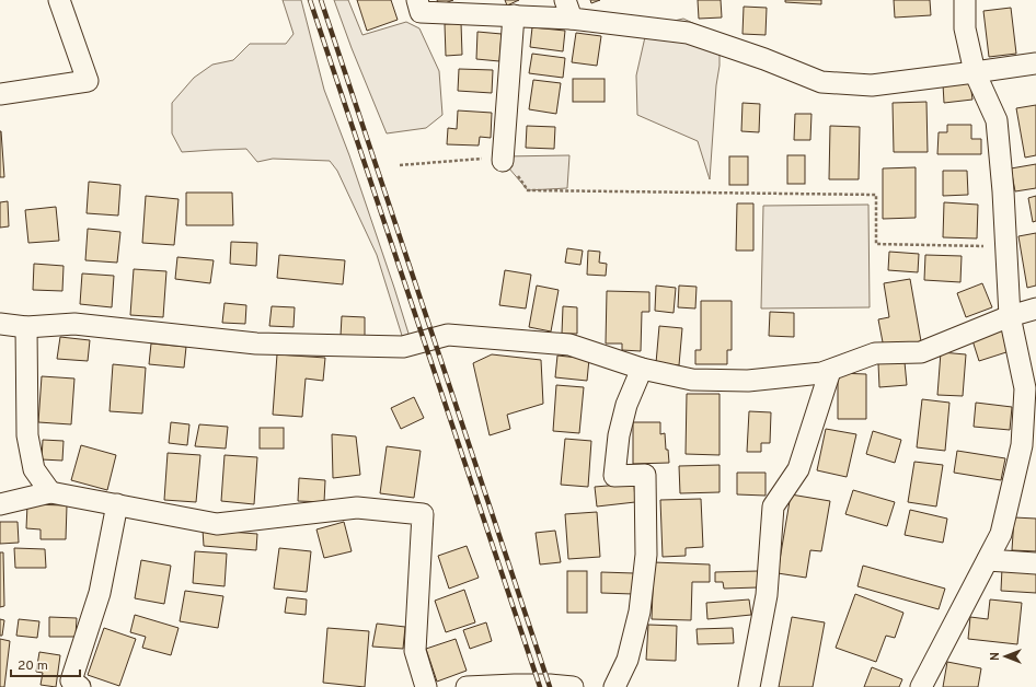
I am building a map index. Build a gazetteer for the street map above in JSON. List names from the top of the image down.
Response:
{
  "scale_bar": "20 m",
  "north": "left"
}
